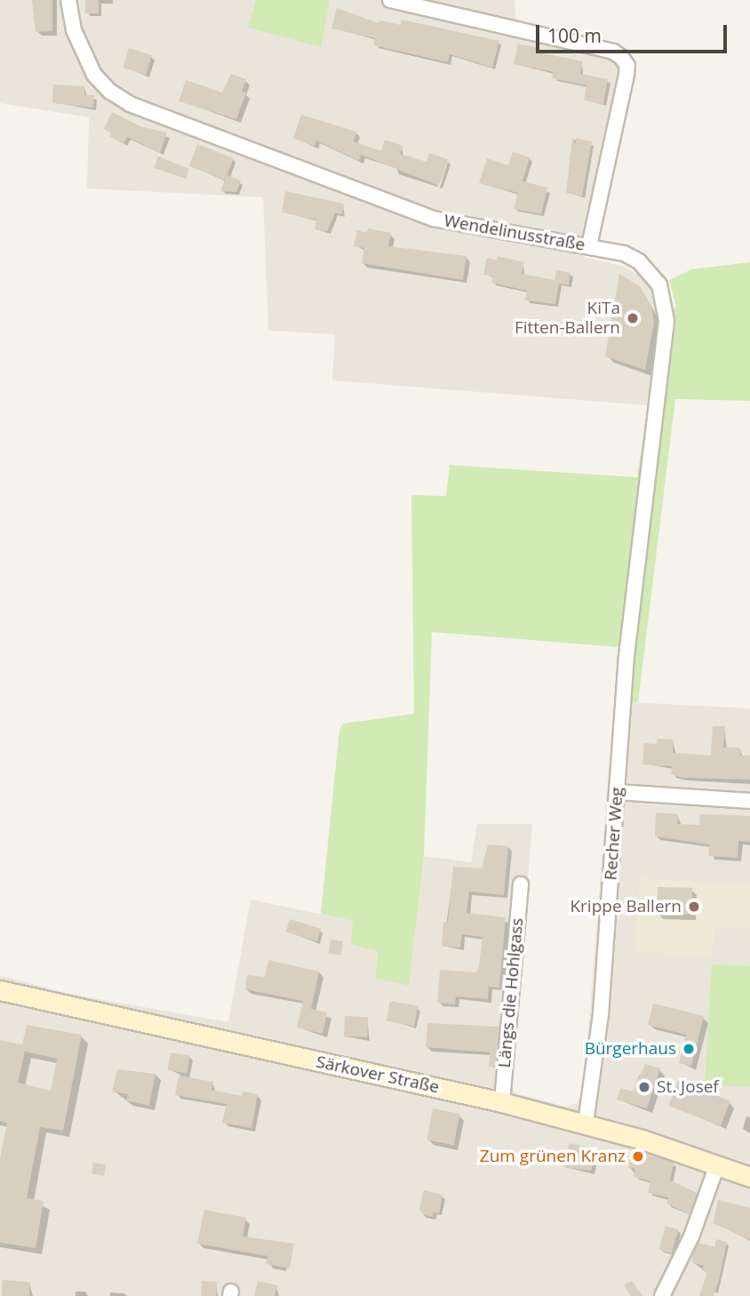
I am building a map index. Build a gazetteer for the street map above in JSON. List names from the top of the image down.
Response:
{
  "streets": {
    "main road": ["Särkover Straße"],
    "street": ["Wendelinusstraße", "Recher Weg", "Längs die Hohlgass"]
  },
  "crossings": [
    ["Wendelinusstraße", "Recher Weg"],
    ["Recher Weg", "Särkover Straße"],
    ["Längs die Hohlgass", "Särkover Straße"]
  ],
  "places": [
    "KiTa Fitten-Ballern",
    "Krippe Ballern",
    "Bürgerhaus",
    "St. Josef",
    "Zum grünen Kranz"
  ],
  "scale_bar": "100 m"
}
